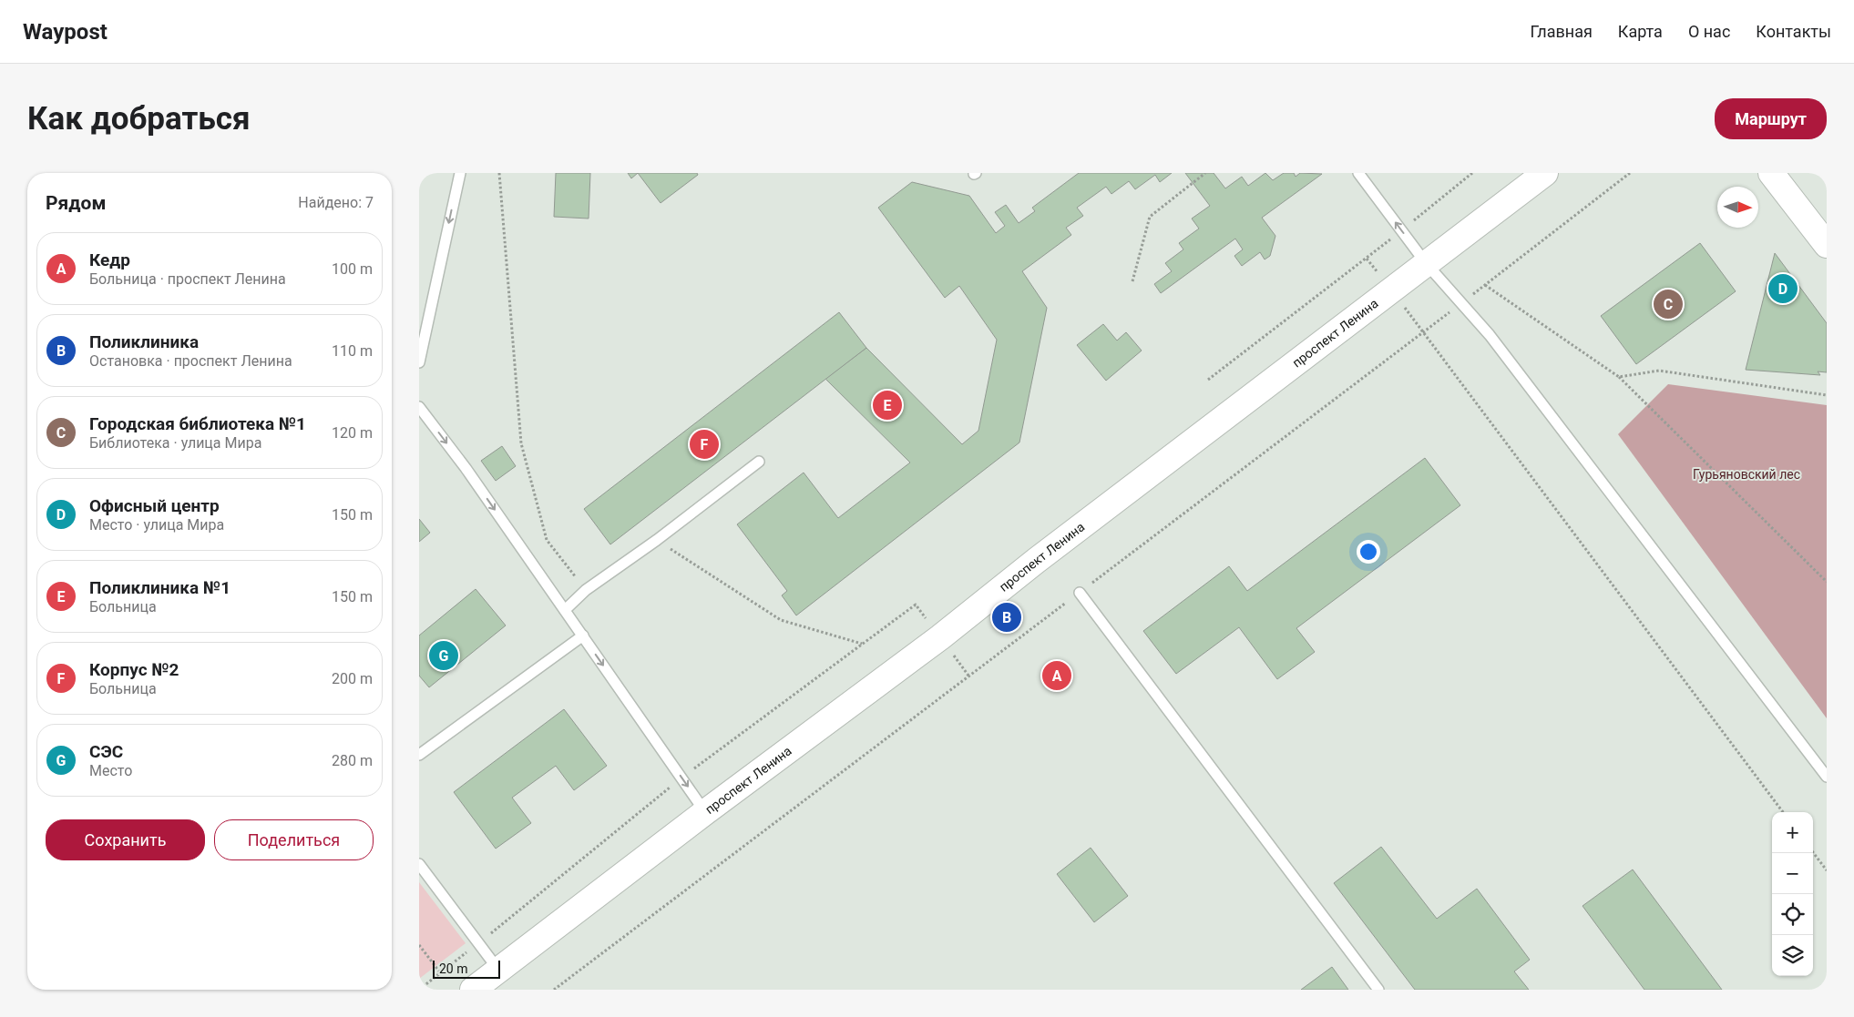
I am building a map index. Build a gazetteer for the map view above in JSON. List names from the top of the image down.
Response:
{
  "streets": {
    "main road": ["проспект Ленина"]
  },
  "parks": ["Гурьяновский лес"],
  "scale_bar": "20 m",
  "north": "right",
  "page": {
    "header": "Waypost",
    "nav": [
      "Главная",
      "Карта",
      "О нас",
      "Контакты"
    ],
    "buttons": [
      "Маршрут",
      ["Сохранить", "Поделиться"]
    ],
    "title": "Как добраться",
    "heading": ["Рядом", "Найдено: 7"],
    "list": [
      {
        "mark": "A",
        "name": "Кедр",
        "note": "Больница · проспект Ленина",
        "value": "100 m"
      },
      {
        "mark": "B",
        "name": "Поликлиника",
        "note": "Остановка · проспект Ленина",
        "value": "110 m"
      },
      {
        "mark": "C",
        "name": "Городская библиотека №1",
        "note": "Библиотека · улица Мира",
        "value": "120 m"
      },
      {
        "mark": "D",
        "name": "Офисный центр",
        "note": "Место · улица Мира",
        "value": "150 m"
      },
      {
        "mark": "E",
        "name": "Поликлиника №1",
        "note": "Больница",
        "value": "150 m"
      },
      {
        "mark": "F",
        "name": "Корпус №2",
        "note": "Больница",
        "value": "200 m"
      },
      {
        "mark": "G",
        "name": "СЭС",
        "note": "Место",
        "value": "280 m"
      }
    ],
    "pins": [
      "D",
      "C",
      "E",
      "F",
      "B",
      "G",
      "A"
    ],
    "map_buttons": ["+", "−"],
    "scale": "20 m"
  }
}
